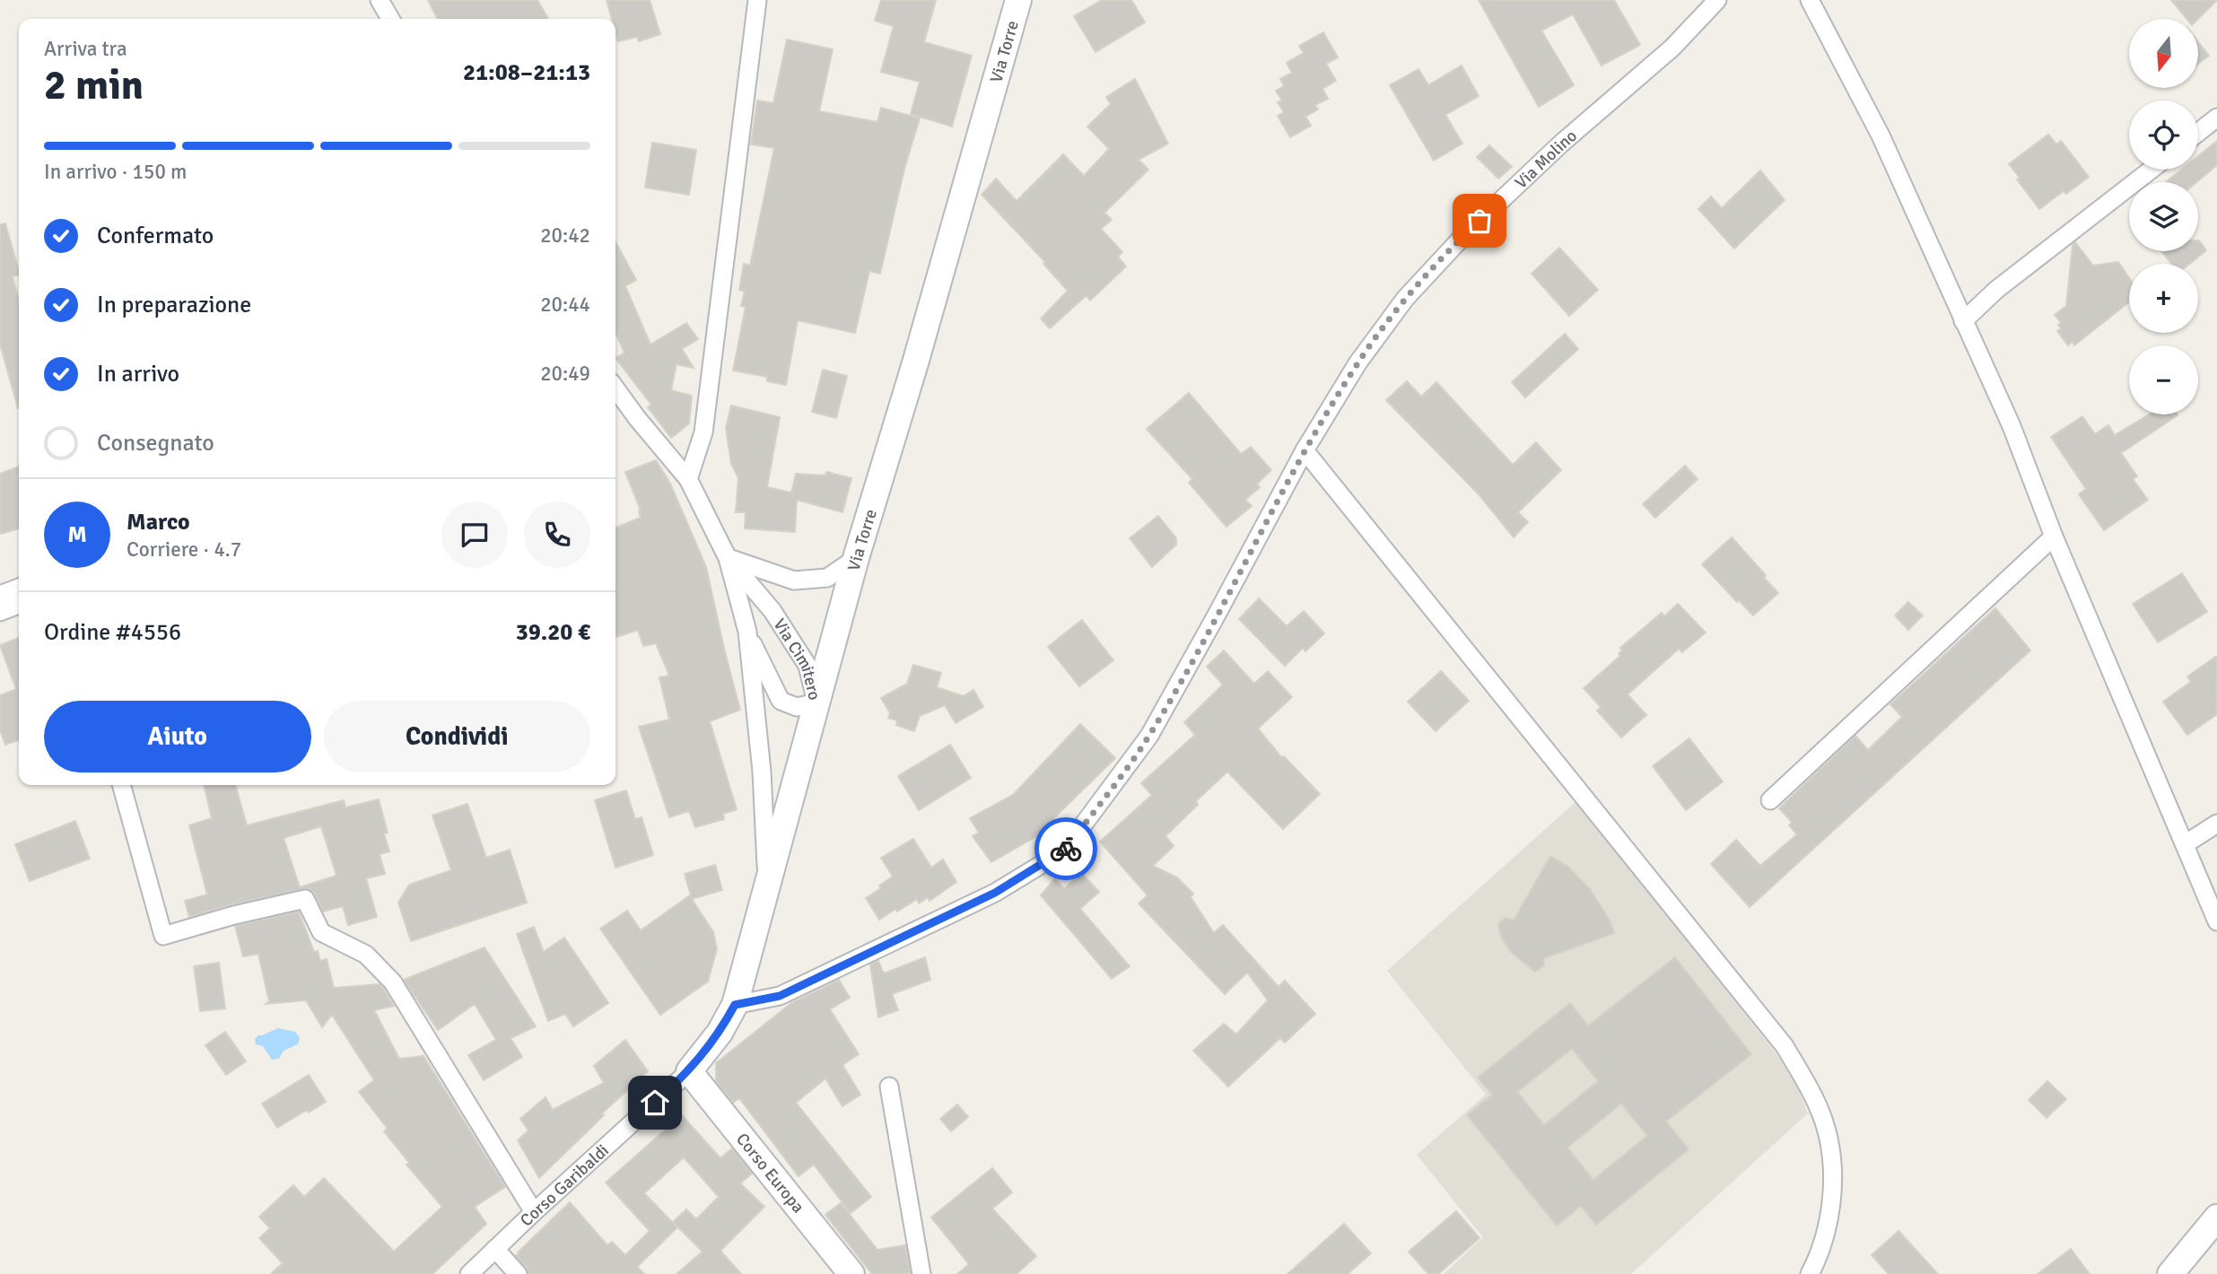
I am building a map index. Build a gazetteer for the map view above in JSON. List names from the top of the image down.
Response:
{
  "streets": {
    "main road": ["Via Torre", "Corso Europa"],
    "street": ["Via Molino", "Via Cimitero", "Corso Garibaldi"]
  },
  "crossings": [
    ["Via Torre", "Via Molino"],
    ["Via Torre", "Via Cimitero"],
    ["Via Torre", "Corso Europa"],
    ["Via Torre", "Corso Garibaldi"],
    ["Corso Europa", "Corso Garibaldi"]
  ],
  "north": "bottom",
  "page": {
    "map_buttons": ["+", "−"],
    "heading": ["2 min", "Arriva tra", "21:08–21:13"],
    "panel": [
      "Marco",
      "Corriere · 4.7",
      "Ordine #4556",
      "39.20 €"
    ],
    "bar": "In arrivo · 150 m",
    "list": [
      ["Confermato", "20:42"],
      ["In preparazione", "20:44"],
      ["In arrivo", "20:49"],
      "Consegnato"
    ],
    "round": "M",
    "buttons": ["Aiuto", "Condividi"]
  }
}
